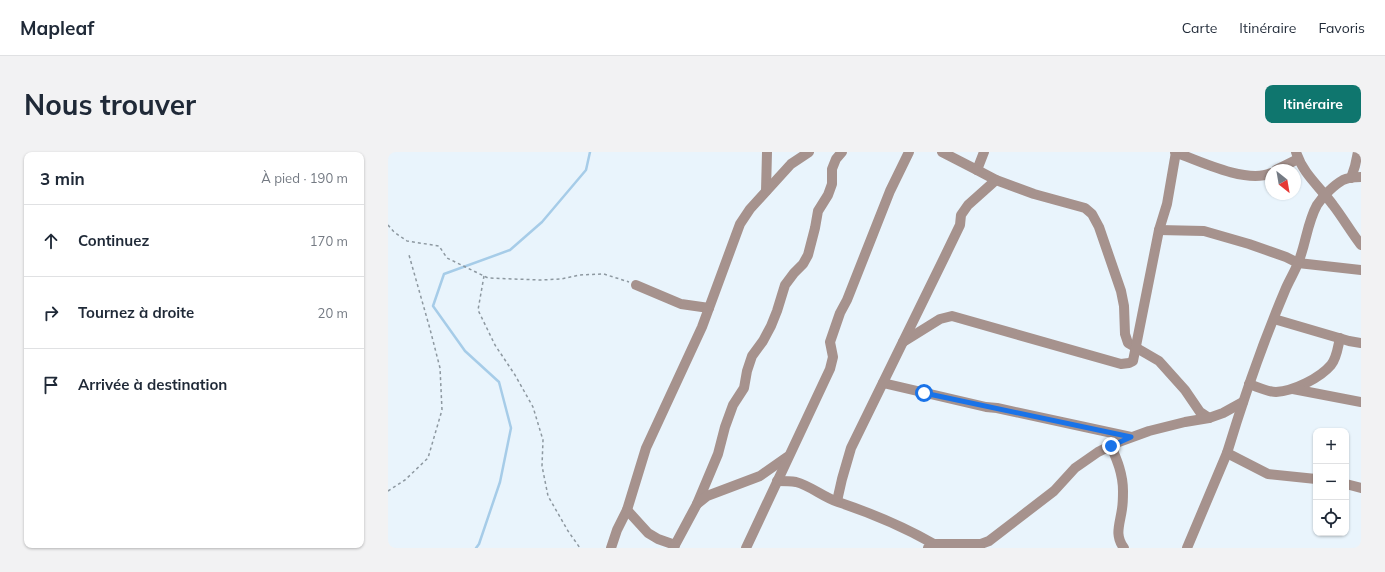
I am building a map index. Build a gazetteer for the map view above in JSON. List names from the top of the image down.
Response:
{
  "north": "bottom right",
  "page": {
    "header": "Mapleaf",
    "nav": ["Carte", "Itinéraire", "Favoris"],
    "buttons": "Itinéraire",
    "title": "Nous trouver",
    "heading": ["3 min", "À pied · 190 m"],
    "list": [
      ["Continuez", "170 m"],
      ["Tournez à droite", "20 m"],
      "Arrivée à destination"
    ],
    "map_buttons": ["+", "−"]
  }
}
